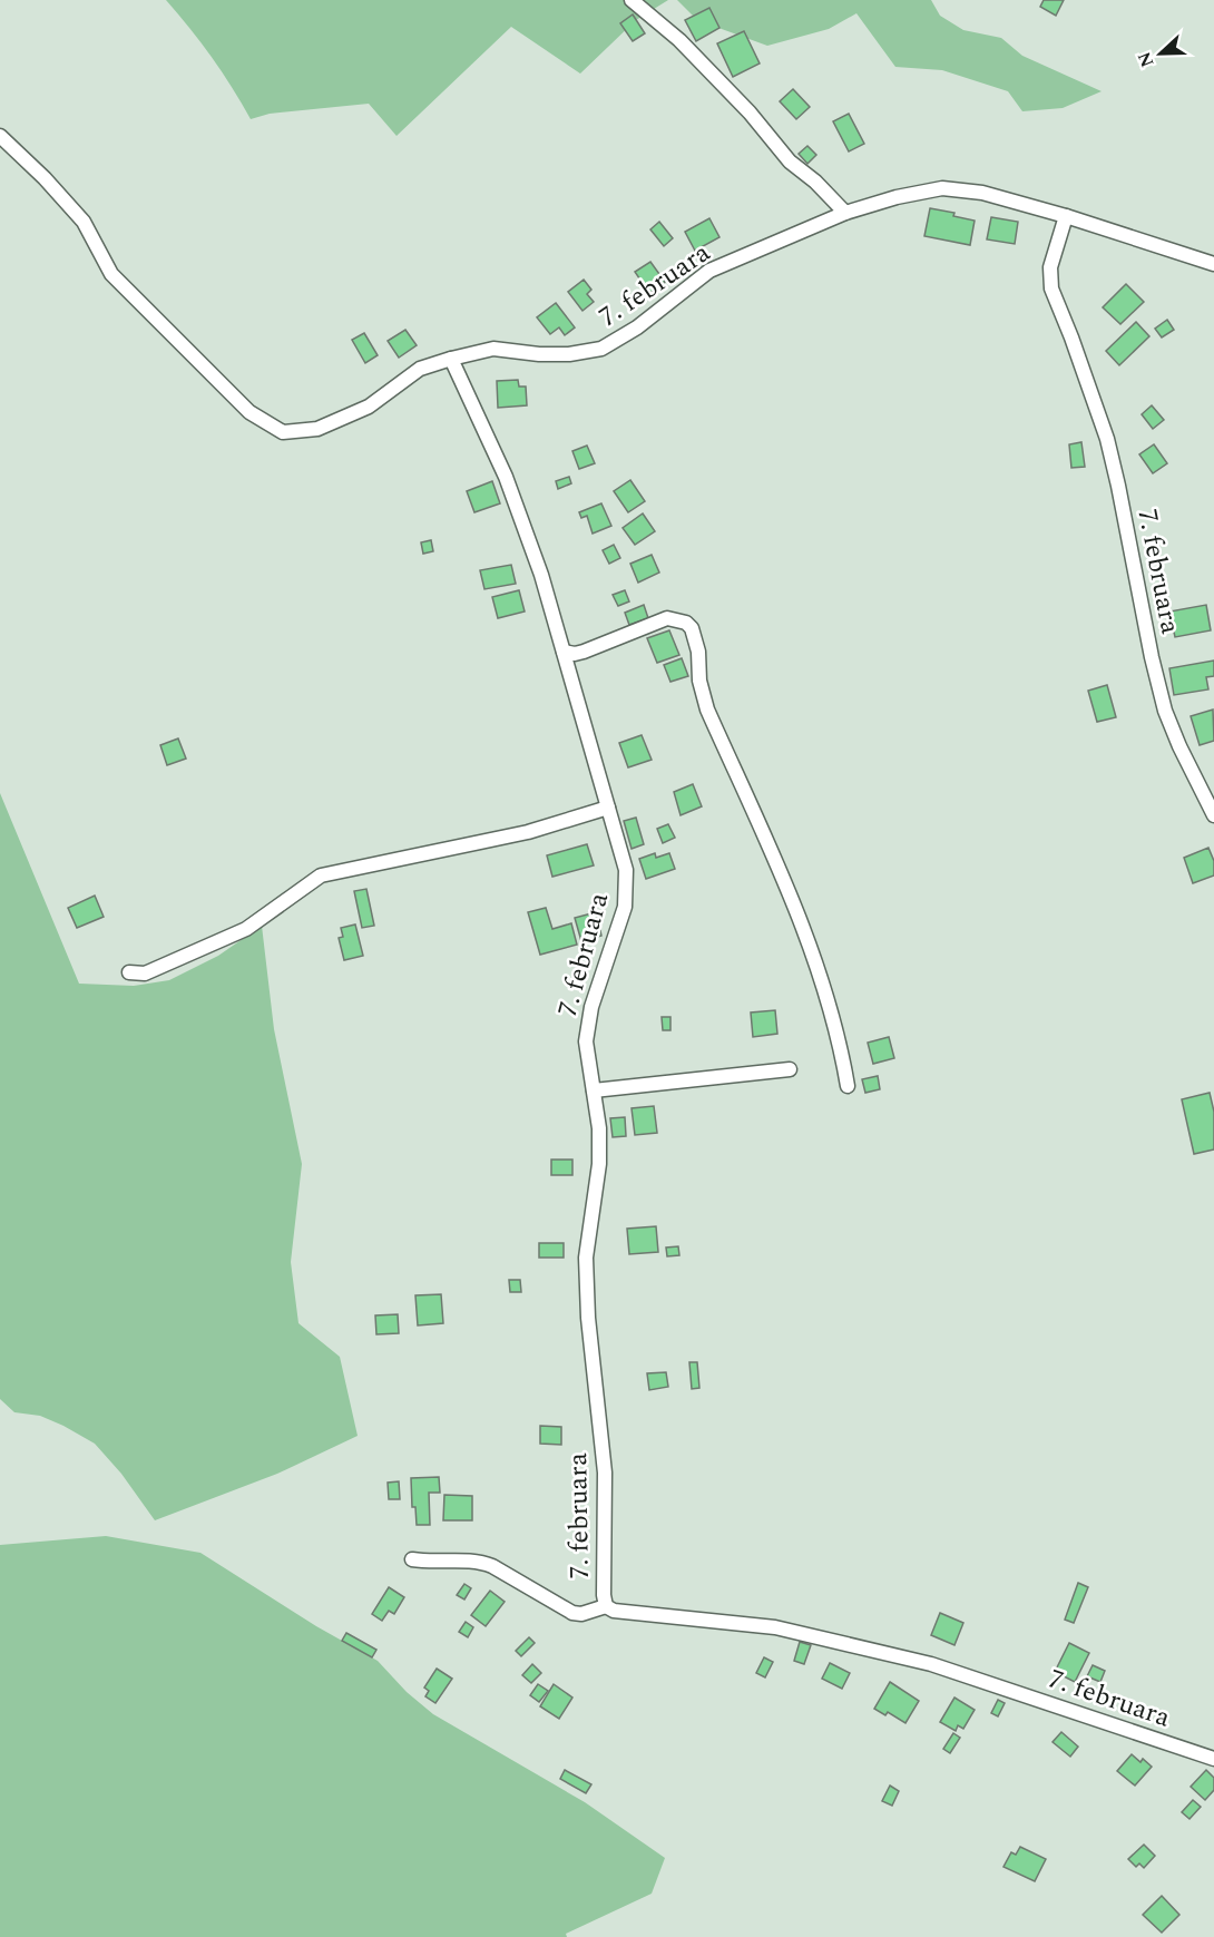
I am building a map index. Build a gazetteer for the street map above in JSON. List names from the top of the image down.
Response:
{
  "streets": {
    "street": ["7. februara"]
  },
  "north": "left"
}
